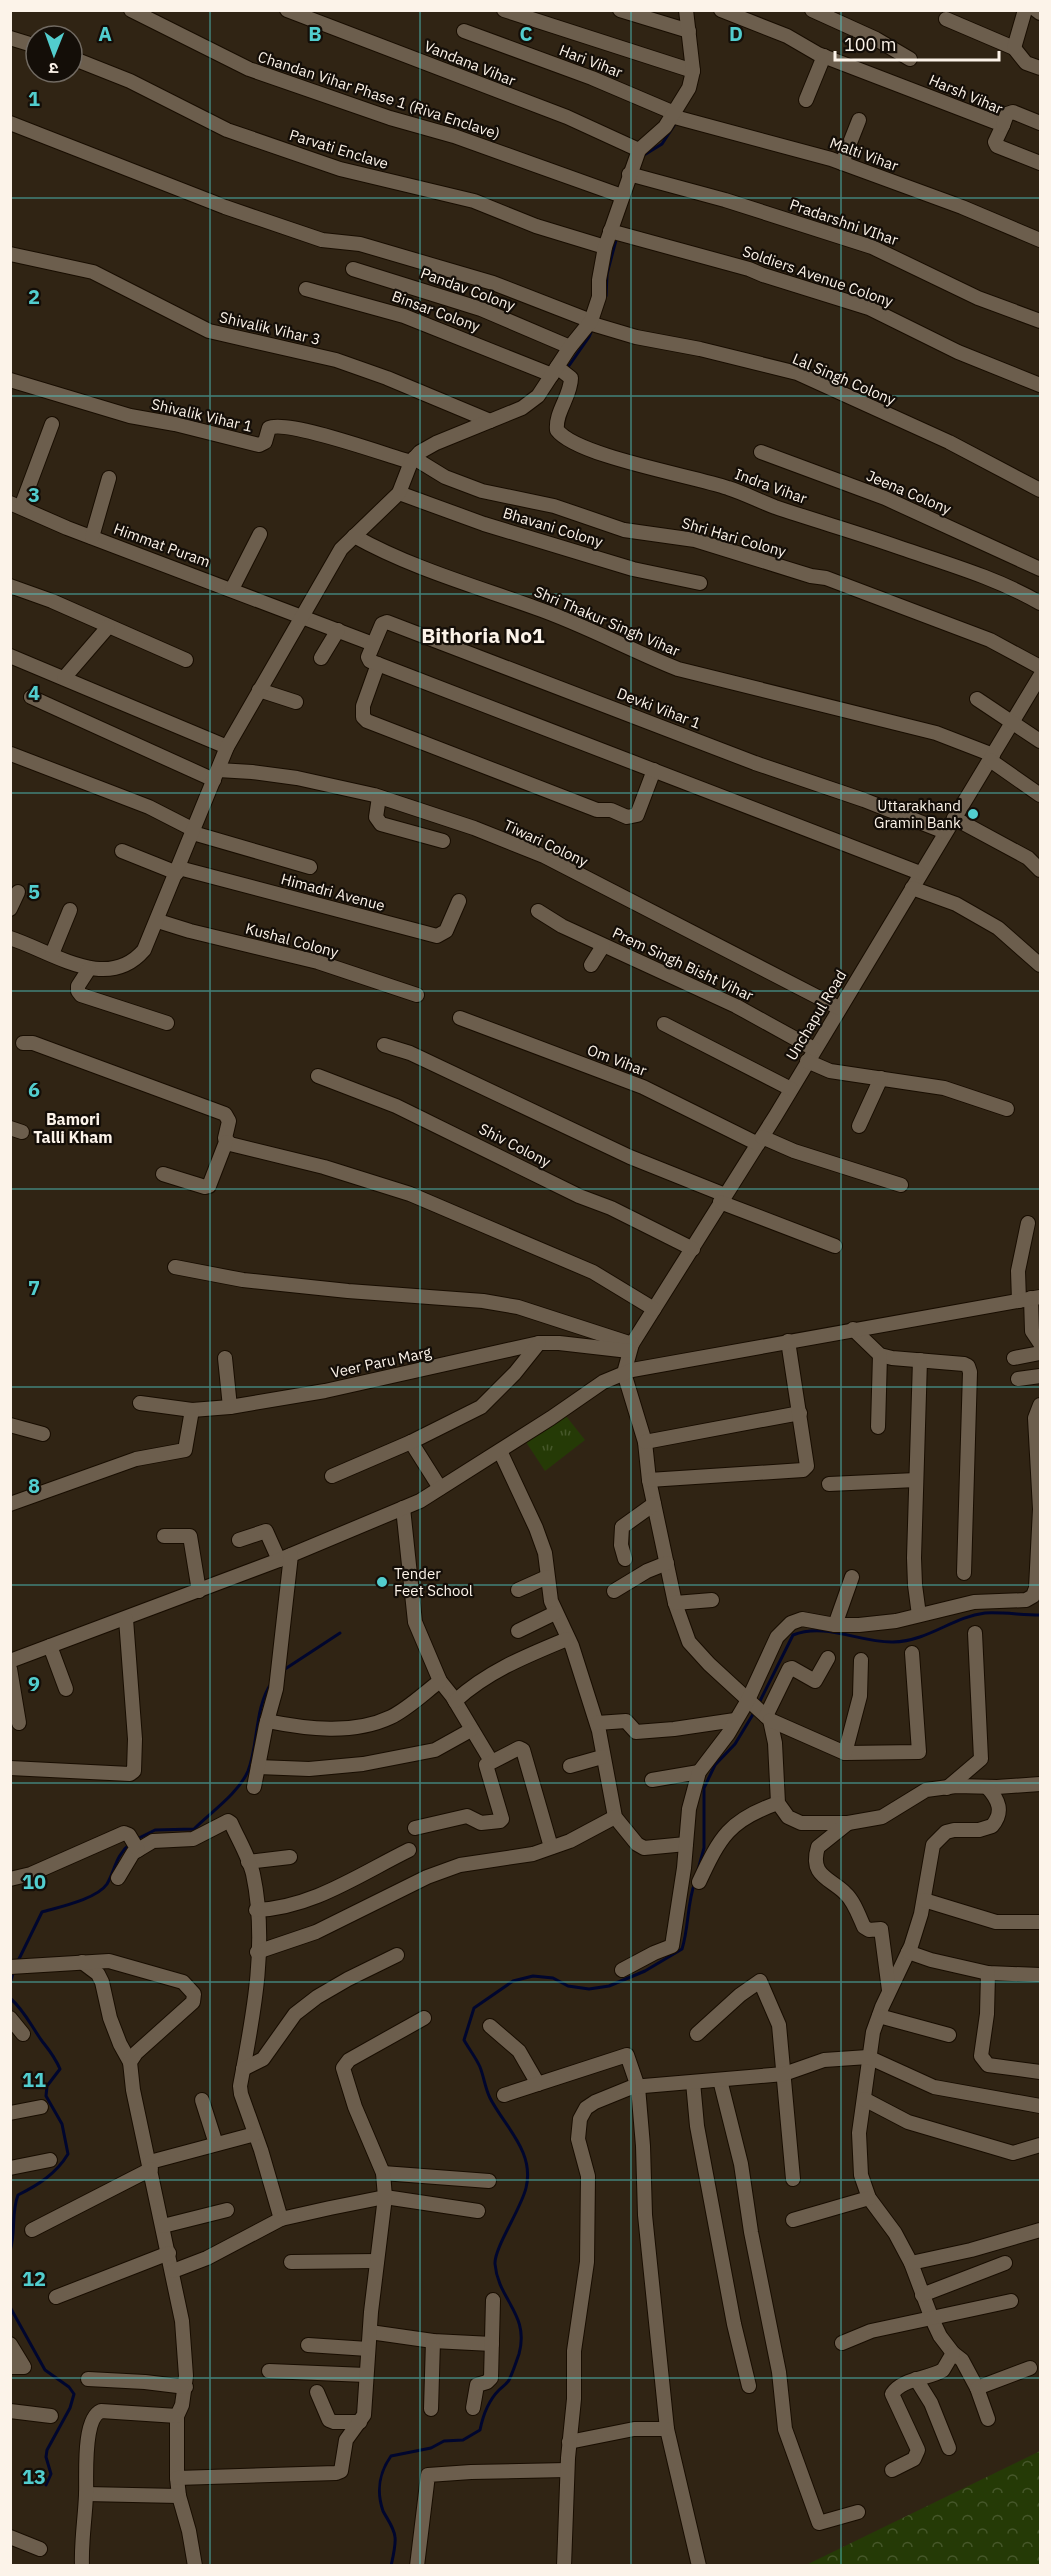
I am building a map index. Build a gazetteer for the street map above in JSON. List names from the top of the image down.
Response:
{
  "streets": {
    "street": [
      "Hari Vihar",
      "Vandana Vihar",
      "Harsh Vihar",
      "Chandan Vihar Phase 1 (Riva Enclave)",
      "Parvati Enclave",
      "Malti Vihar",
      "Pradarshni VIhar",
      "Soldiers Avenue Colony",
      "Pandav Colony",
      "Binsar Colony",
      "Shivalik Vihar 3",
      "Lal Singh Colony",
      "Shivalik Vihar 1",
      "Indra Vihar",
      "Jeena Colony",
      "Bhavani Colony",
      "Shri Hari Colony",
      "Himmat Puram",
      "Shri Thakur Singh Vihar",
      "Devki Vihar 1",
      "Tiwari Colony",
      "Himadri Avenue",
      "Kushal Colony",
      "Prem Singh Bisht Vihar",
      "Unchapul Road",
      "Om Vihar",
      "Shiv Colony",
      "Veer Paru Marg"
    ]
  },
  "crossings": [
    ["Hari Vihar", "Malti Vihar"],
    ["Binsar Colony", "Indra Vihar"],
    ["Shivalik Vihar 1", "Shri Hari Colony"],
    ["Himmat Puram", "Devki Vihar 1"],
    ["Shri Thakur Singh Vihar", "Unchapul Road"],
    ["Devki Vihar 1", "Unchapul Road"],
    ["Tiwari Colony", "Unchapul Road"],
    ["Prem Singh Bisht Vihar", "Unchapul Road"],
    ["Unchapul Road", "Om Vihar"],
    ["Unchapul Road", "Shiv Colony"],
    ["Unchapul Road", "Veer Paru Marg"]
  ],
  "districts": ["Bithoria No1", "Bamori Talli Kham"],
  "places": ["Uttarakhand Gramin Bank", "Tender Feet School"],
  "scale_bar": "100 m",
  "north": "bottom",
  "grid": {
    "columns": [
      "A",
      "B",
      "C",
      "D"
    ],
    "rows": [
      "1",
      "2",
      "3",
      "4",
      "5",
      "6",
      "7",
      "8",
      "9",
      "10",
      "11",
      "12",
      "13"
    ]
  }
}
